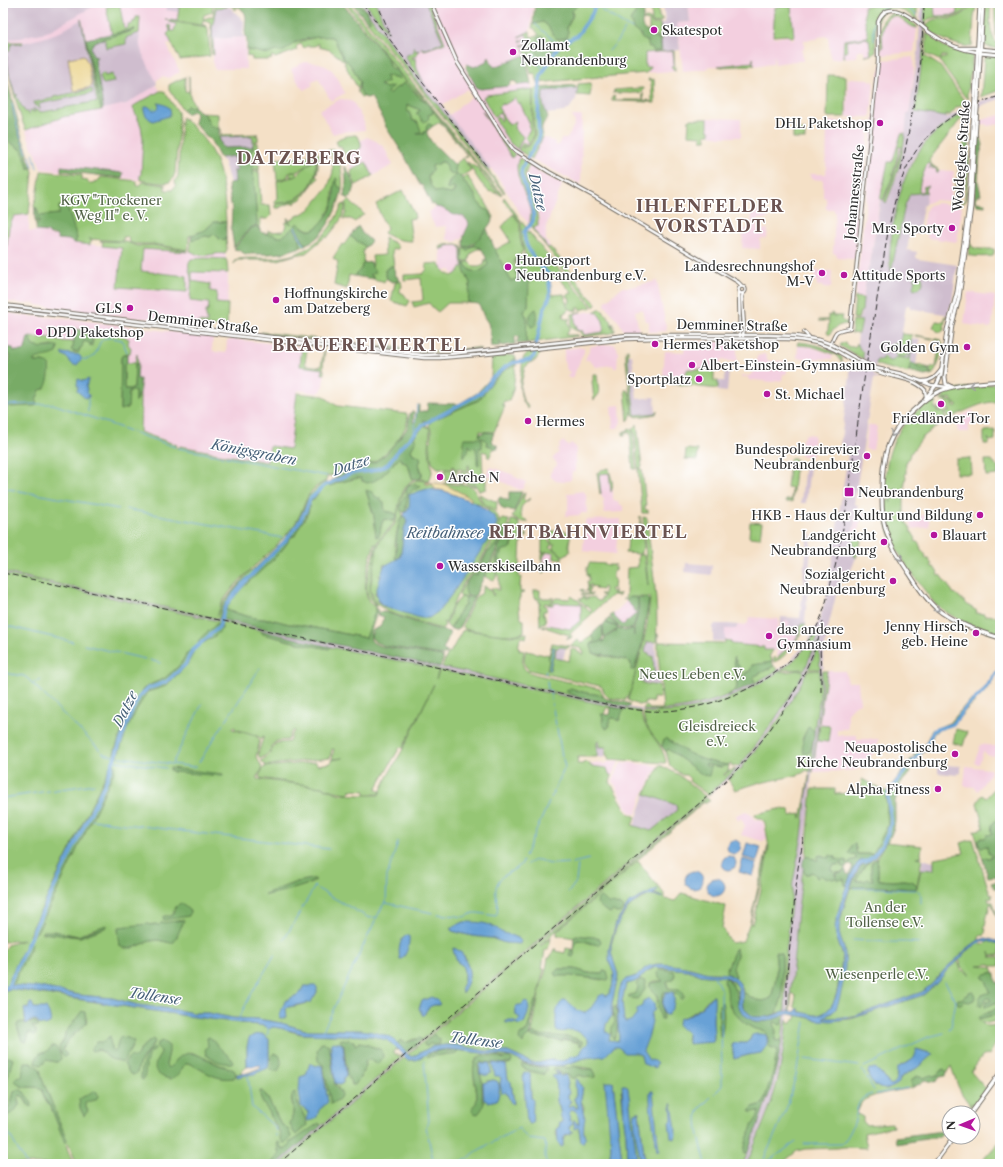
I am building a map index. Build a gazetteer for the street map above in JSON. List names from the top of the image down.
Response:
{
  "streets": {
    "main road": ["Woldegker Straße", "Johannesstraße", "Demminer Straße"]
  },
  "crossings": [
    ["Woldegker Straße", "Johannesstraße"],
    ["Woldegker Straße", "Demminer Straße"],
    ["Johannesstraße", "Demminer Straße"]
  ],
  "districts": [
    "DATZEBERG",
    "IHLENFELDER VORSTADT",
    "BRAUEREIVIERTEL",
    "REITBAHNVIERTEL"
  ],
  "water": [
    "Datze",
    "Königsgraben",
    "Reitbahnsee",
    "Tollense"
  ],
  "parks": [
    "KGV \"Trockener Weg II\" e. V.",
    "Neues Leben e.V.",
    "Gleisdreieck e.V.",
    "An der Tollense e.V.",
    "Wiesenperle e.V."
  ],
  "places": {
    "other": [
      "Skatespot",
      "Zollamt Neubrandenburg",
      "DHL Paketshop",
      "Mrs. Sporty",
      "Hundesport Neubrandenburg e.V.",
      "Landesrechnungshof M-V",
      "Attitude Sports",
      "Hoffnungskirche am Datzeberg",
      "GLS",
      "DPD Paketshop",
      "Hermes Paketshop",
      "Golden Gym",
      "Albert-Einstein-Gymnasium",
      "Sportplatz",
      "St. Michael",
      "Friedländer Tor",
      "Hermes",
      "Bundespolizeirevier Neubrandenburg",
      "Arche N",
      "HKB - Haus der Kultur und Bildung",
      "Blauart",
      "Landgericht Neubrandenburg",
      "Wasserskiseilbahn",
      "Sozialgericht Neubrandenburg",
      "Jenny Hirsch, geb. Heine",
      "das andere Gymnasium",
      "Neuapostolische Kirche Neubrandenburg",
      "Alpha Fitness"
    ],
    "transit": ["Neubrandenburg"]
  },
  "north": "left"
}
